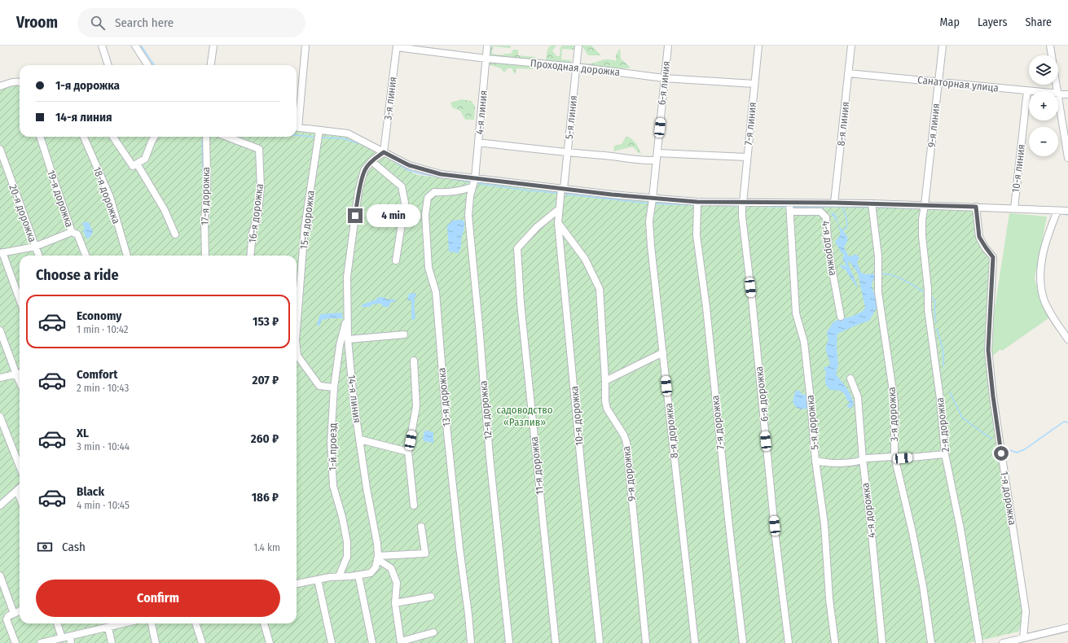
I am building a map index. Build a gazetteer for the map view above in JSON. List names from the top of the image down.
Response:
{
  "streets": {
    "street": [
      "Проходная дорожка",
      "6-я линия",
      "Санаторная улица",
      "3-я линия",
      "4-я линия",
      "5-я линия",
      "7-я линия",
      "8-я линия",
      "9-я линия",
      "10-я линия",
      "18-я дорожка",
      "17-я дорожка",
      "19-я дорожка",
      "20-я дорожка",
      "16-я дорожка",
      "15-я дорожка",
      "4-я дорожка",
      "6-я дорожка",
      "13-я дорожка",
      "14-я линия",
      "12-я дорожка",
      "3-я дорожка",
      "10-я дорожка",
      "7-я дорожка",
      "5-я дорожка",
      "2-я дорожка",
      "8-я дорожка",
      "1-й проезд",
      "11-я дорожка",
      "9-я дорожка",
      "1-я дорожка"
    ]
  },
  "crossings": [
    ["Проходная дорожка", "6-я линия"],
    ["Проходная дорожка", "3-я линия"],
    ["Проходная дорожка", "4-я линия"],
    ["Проходная дорожка", "5-я линия"],
    ["Проходная дорожка", "7-я линия"],
    ["6-я линия", "8-я дорожка"],
    ["Санаторная улица", "8-я линия"],
    ["Санаторная улица", "9-я линия"],
    ["Санаторная улица", "10-я линия"],
    ["3-я линия", "14-я линия"],
    ["4-я линия", "12-я дорожка"],
    ["5-я линия", "10-я дорожка"],
    ["7-я линия", "6-я дорожка"],
    ["9-я линия", "2-я дорожка"],
    ["15-я дорожка", "1-й проезд"],
    ["4-я дорожка", "5-я дорожка"],
    ["13-я дорожка", "12-я дорожка"],
    ["14-я линия", "1-й проезд"],
    ["10-я дорожка", "11-я дорожка"],
    ["10-я дорожка", "9-я дорожка"]
  ],
  "parks": ["садоводство «Разлив»"],
  "page": {
    "header": "Vroom",
    "search": "Search here",
    "nav": ["Map", "Layers", "Share"],
    "map_buttons": ["+", "−"],
    "banner": ["1-я дорожка", "14-я линия"],
    "bubble": "4 min",
    "heading": "Choose a ride",
    "list": [
      {
        "name": "Economy",
        "note": "1 min · 10:42",
        "value": "153 ₽"
      },
      {
        "name": "Comfort",
        "note": "2 min · 10:43",
        "value": "207 ₽"
      },
      {
        "name": "XL",
        "note": "3 min · 10:44",
        "value": "260 ₽"
      },
      {
        "name": "Black",
        "note": "4 min · 10:45",
        "value": "186 ₽"
      }
    ],
    "pay": ["Cash", "1.4 km"],
    "buttons": "Confirm"
  }
}
